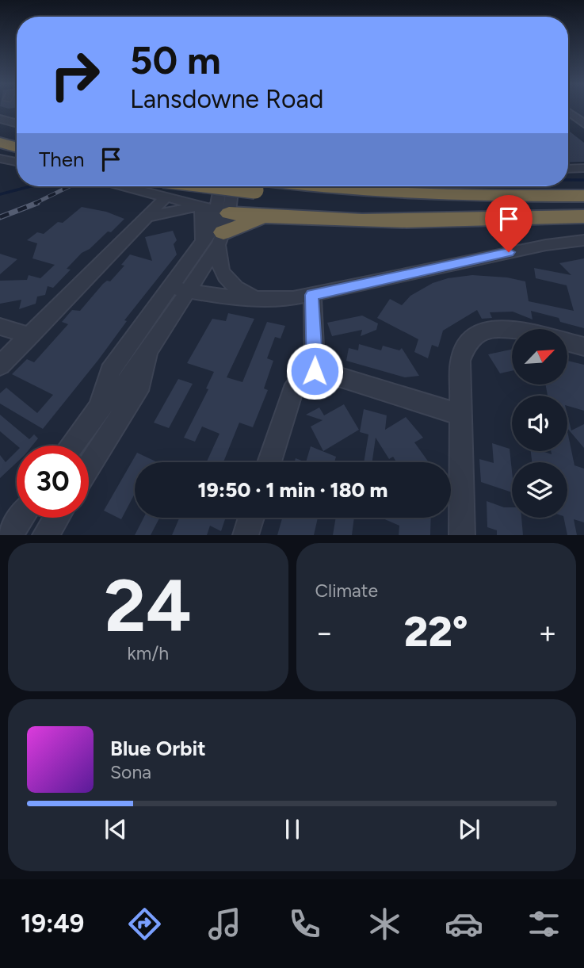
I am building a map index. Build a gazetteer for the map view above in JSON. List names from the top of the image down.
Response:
{
  "north": "top right",
  "page": {
    "turn": ["50 m", "Lansdowne Road"],
    "then": "Then",
    "limit": "30",
    "trip": "19:50 · 1 min · 180 m",
    "tile": [
      ["24", "km/h"],
      "Climate"
    ],
    "heat": ["−", "22°", "+"],
    "song": ["Blue Orbit", "Sona"],
    "tabs": "19:49"
  }
}
